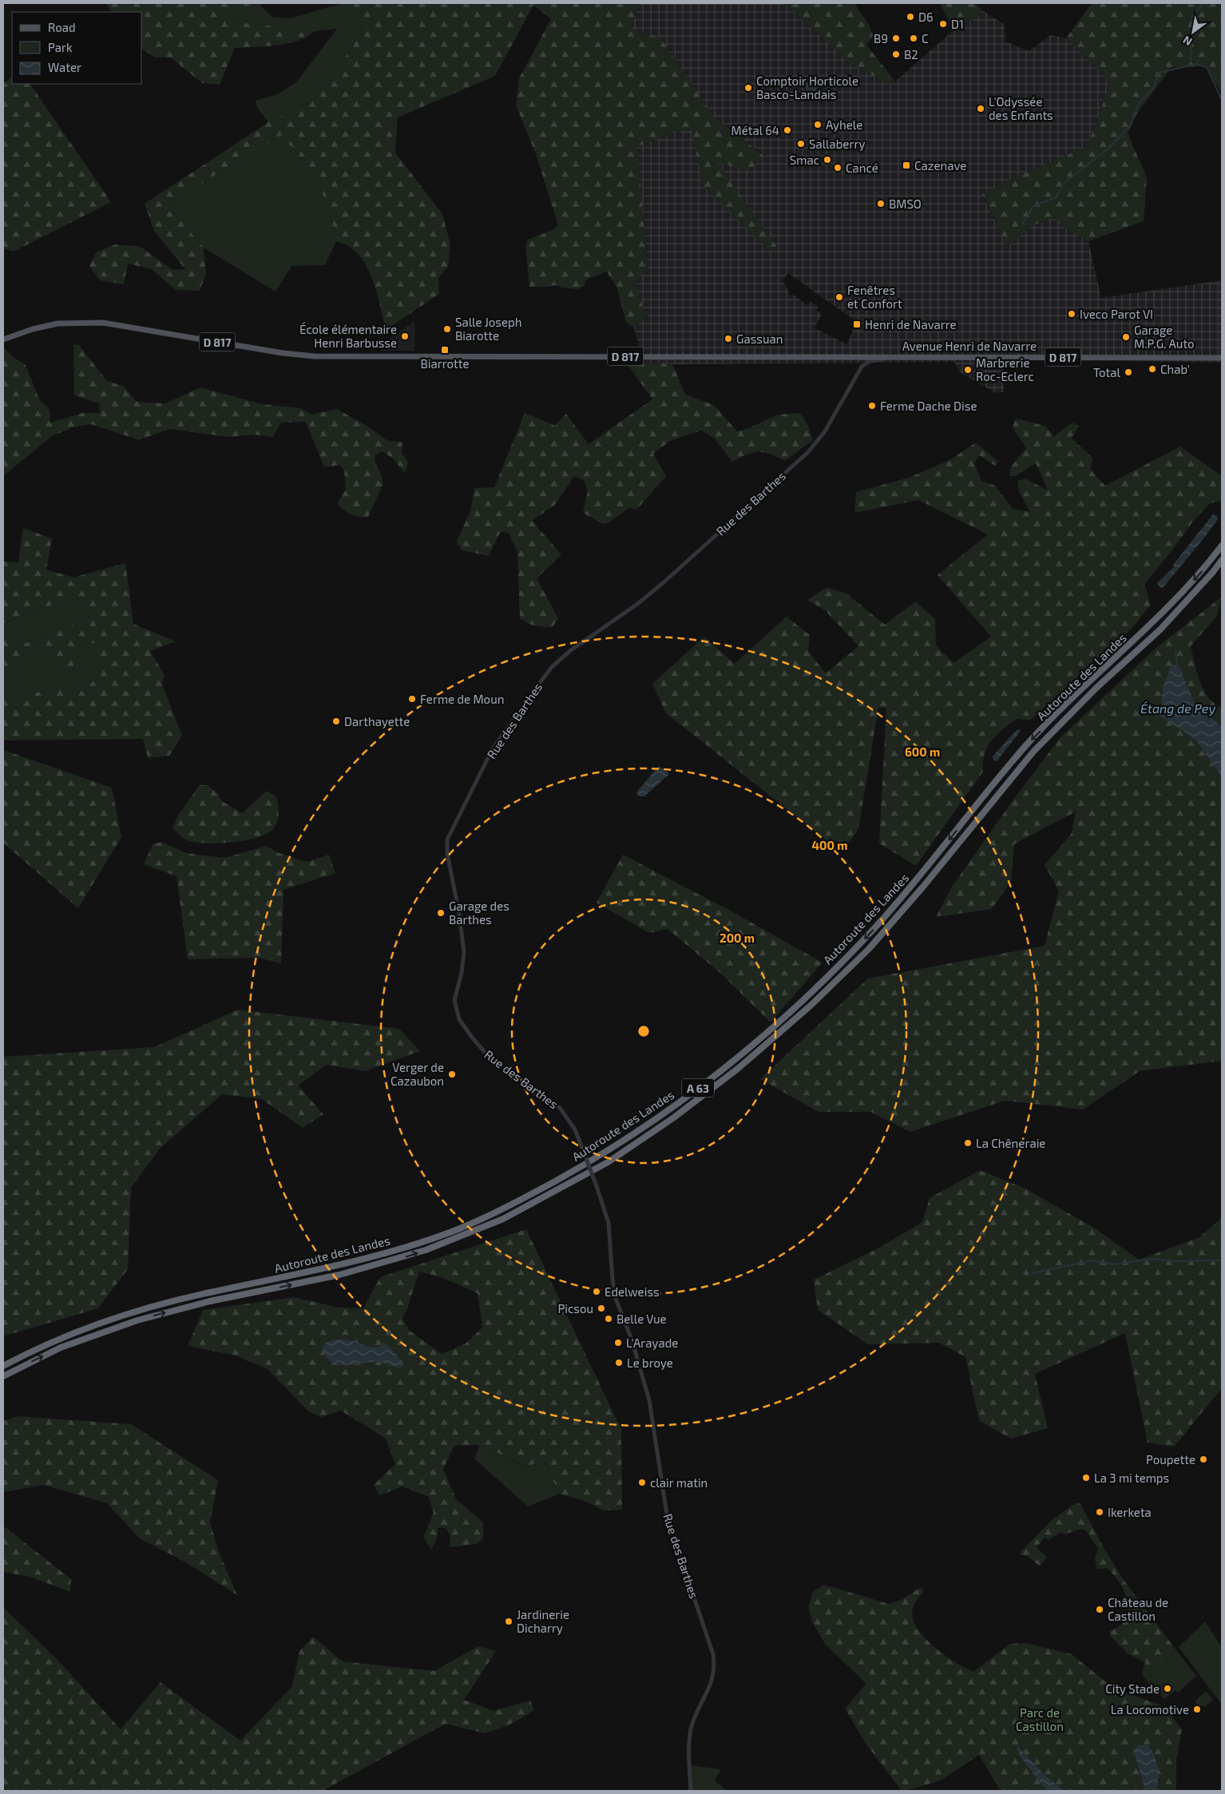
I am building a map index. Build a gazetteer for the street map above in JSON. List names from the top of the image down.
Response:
{
  "streets": {
    "highway": ["Autoroute des Landes", "A 63"],
    "main road": ["D 817", "Avenue Henri de Navarre"],
    "street": ["Rue des Barthes"]
  },
  "crossings": [
    ["D 817", "Avenue Henri de Navarre"]
  ],
  "water": ["Étang de Pey"],
  "parks": ["Parc de Castillon"],
  "places": {
    "other": [
      "D6",
      "D1",
      "B9",
      "C",
      "B2",
      "Comptoir Horticole Basco-Landais",
      "L'Odyssée des Enfants",
      "Ayhele",
      "Métal 64",
      "Sallaberry",
      "Smac",
      "Cancé",
      "BMSO",
      "Fenêtres et Confort",
      "Iveco Parot VI",
      "Salle Joseph Biarotte",
      "École élémentaire Henri Barbusse",
      "Garage M.P.G. Auto",
      "Gassuan",
      "Chab'",
      "Marbrerie Roc-Eclerc",
      "Total",
      "Ferme Dache Dise",
      "Ferme de Moun",
      "Darthayette",
      "Garage des Barthes",
      "Verger de Cazaubon",
      "La Chêneraie",
      "Edelweiss",
      "Picsou",
      "Belle Vue",
      "L'Arayade",
      "Le broye",
      "Poupette",
      "La 3 mi temps",
      "clair matin",
      "Ikerketa",
      "Château de Castillon",
      "Jardinerie Dicharry",
      "City Stade",
      "La Locomotive"
    ],
    "transit": ["Cazenave", "Henri de Navarre", "Biarrotte"]
  },
  "legend": ["Road", "Park", "Water"],
  "north": "bottom left",
  "rings": ["600 m", "400 m", "200 m"]
}
